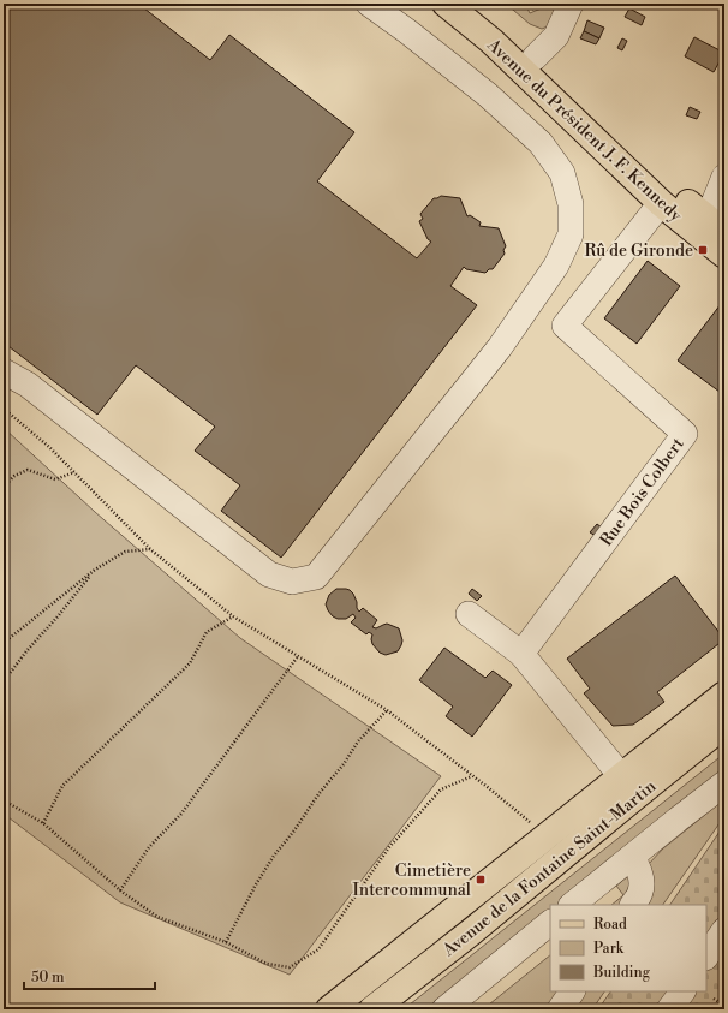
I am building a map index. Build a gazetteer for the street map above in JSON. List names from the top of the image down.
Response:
{
  "streets": {
    "main road": ["Avenue du Président J. F. Kennedy", "Avenue de la Fontaine Saint-Martin"],
    "street": ["Rue Bois Colbert"]
  },
  "crossings": [
    ["Avenue du Président J. F. Kennedy", "Rue Bois Colbert"]
  ],
  "places": {
    "transit": ["Rû de Gironde", "Cimetière Intercommunal"]
  },
  "legend": ["Road", "Park", "Building"],
  "scale_bar": "50 m"
}
